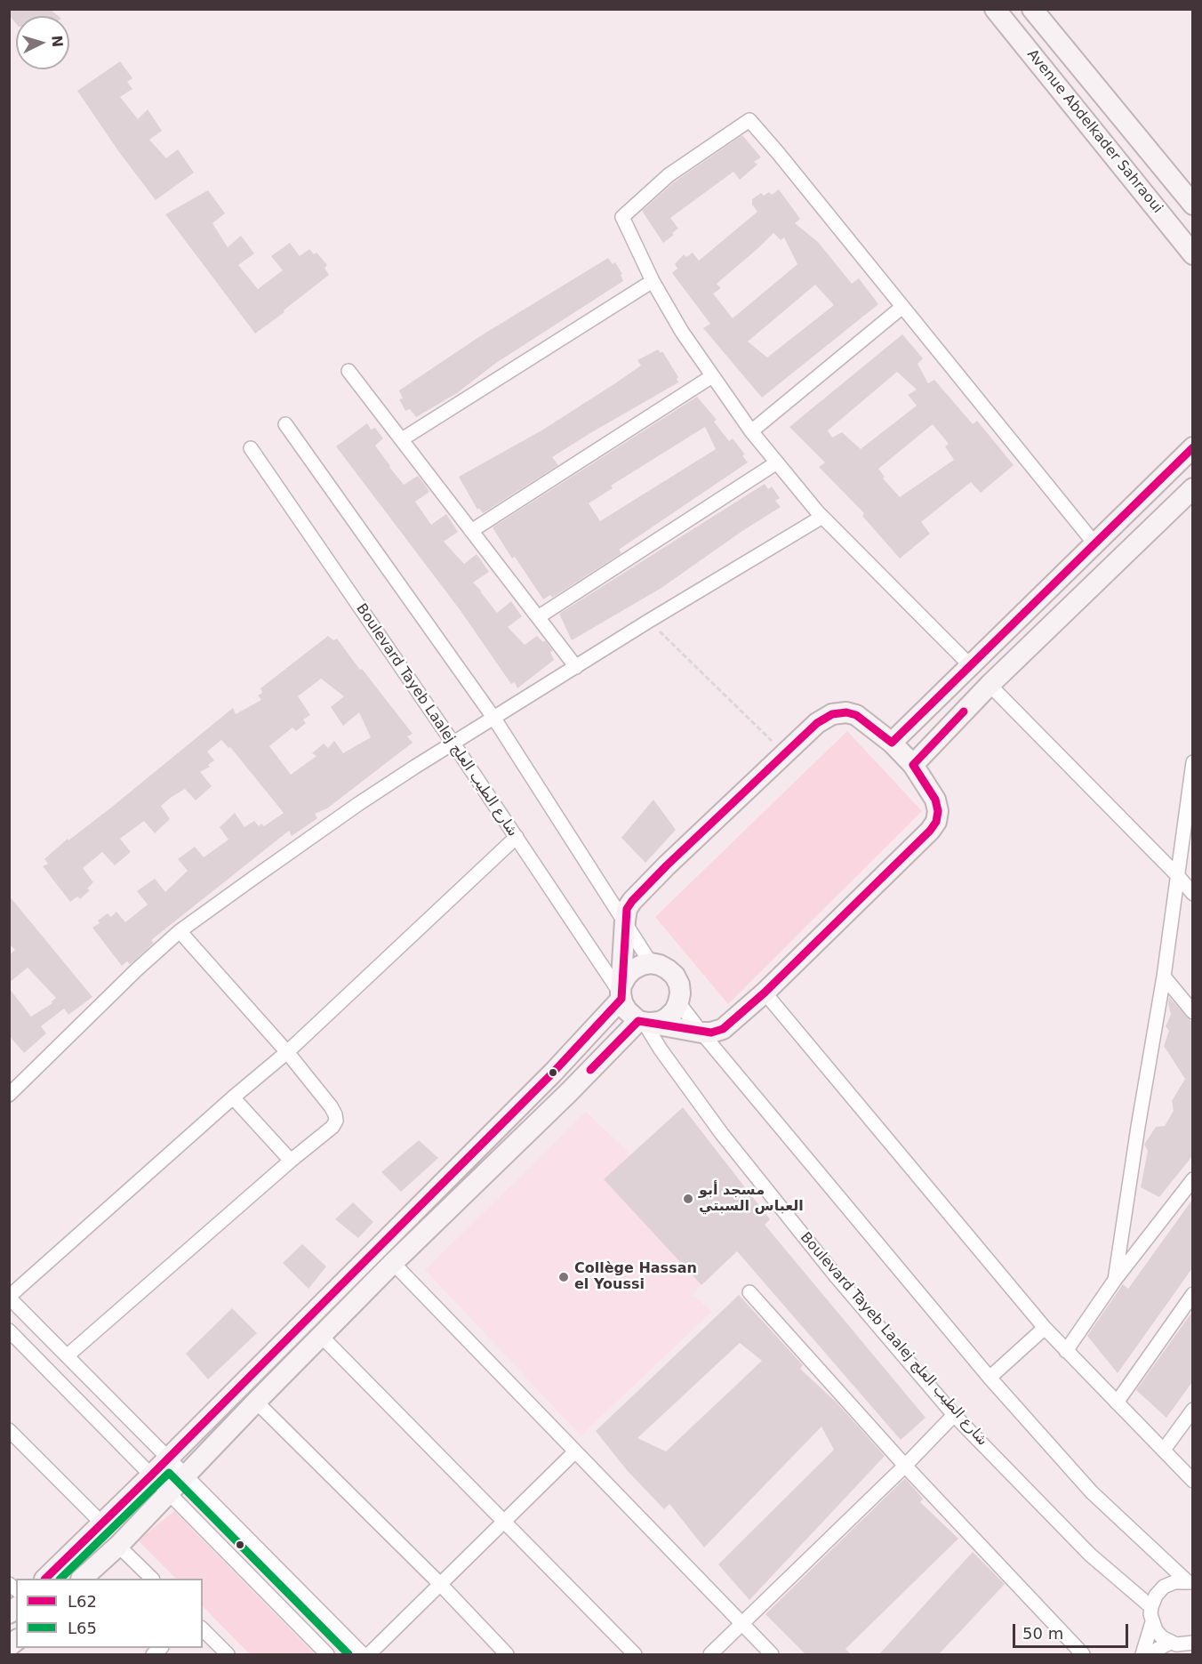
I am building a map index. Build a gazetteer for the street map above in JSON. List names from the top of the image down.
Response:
{
  "streets": {
    "street": ["Avenue Abdelkader Sahraoui", "Boulevard Tayeb Laalej شارع الطيب العلج"]
  },
  "places": ["مسجد أبو العباس السبتي", "Collège Hassan el Youssi"],
  "lines": ["transit line L62", "transit line L65"],
  "legend": ["L62", "L65"],
  "scale_bar": "50 m",
  "north": "right"
}
